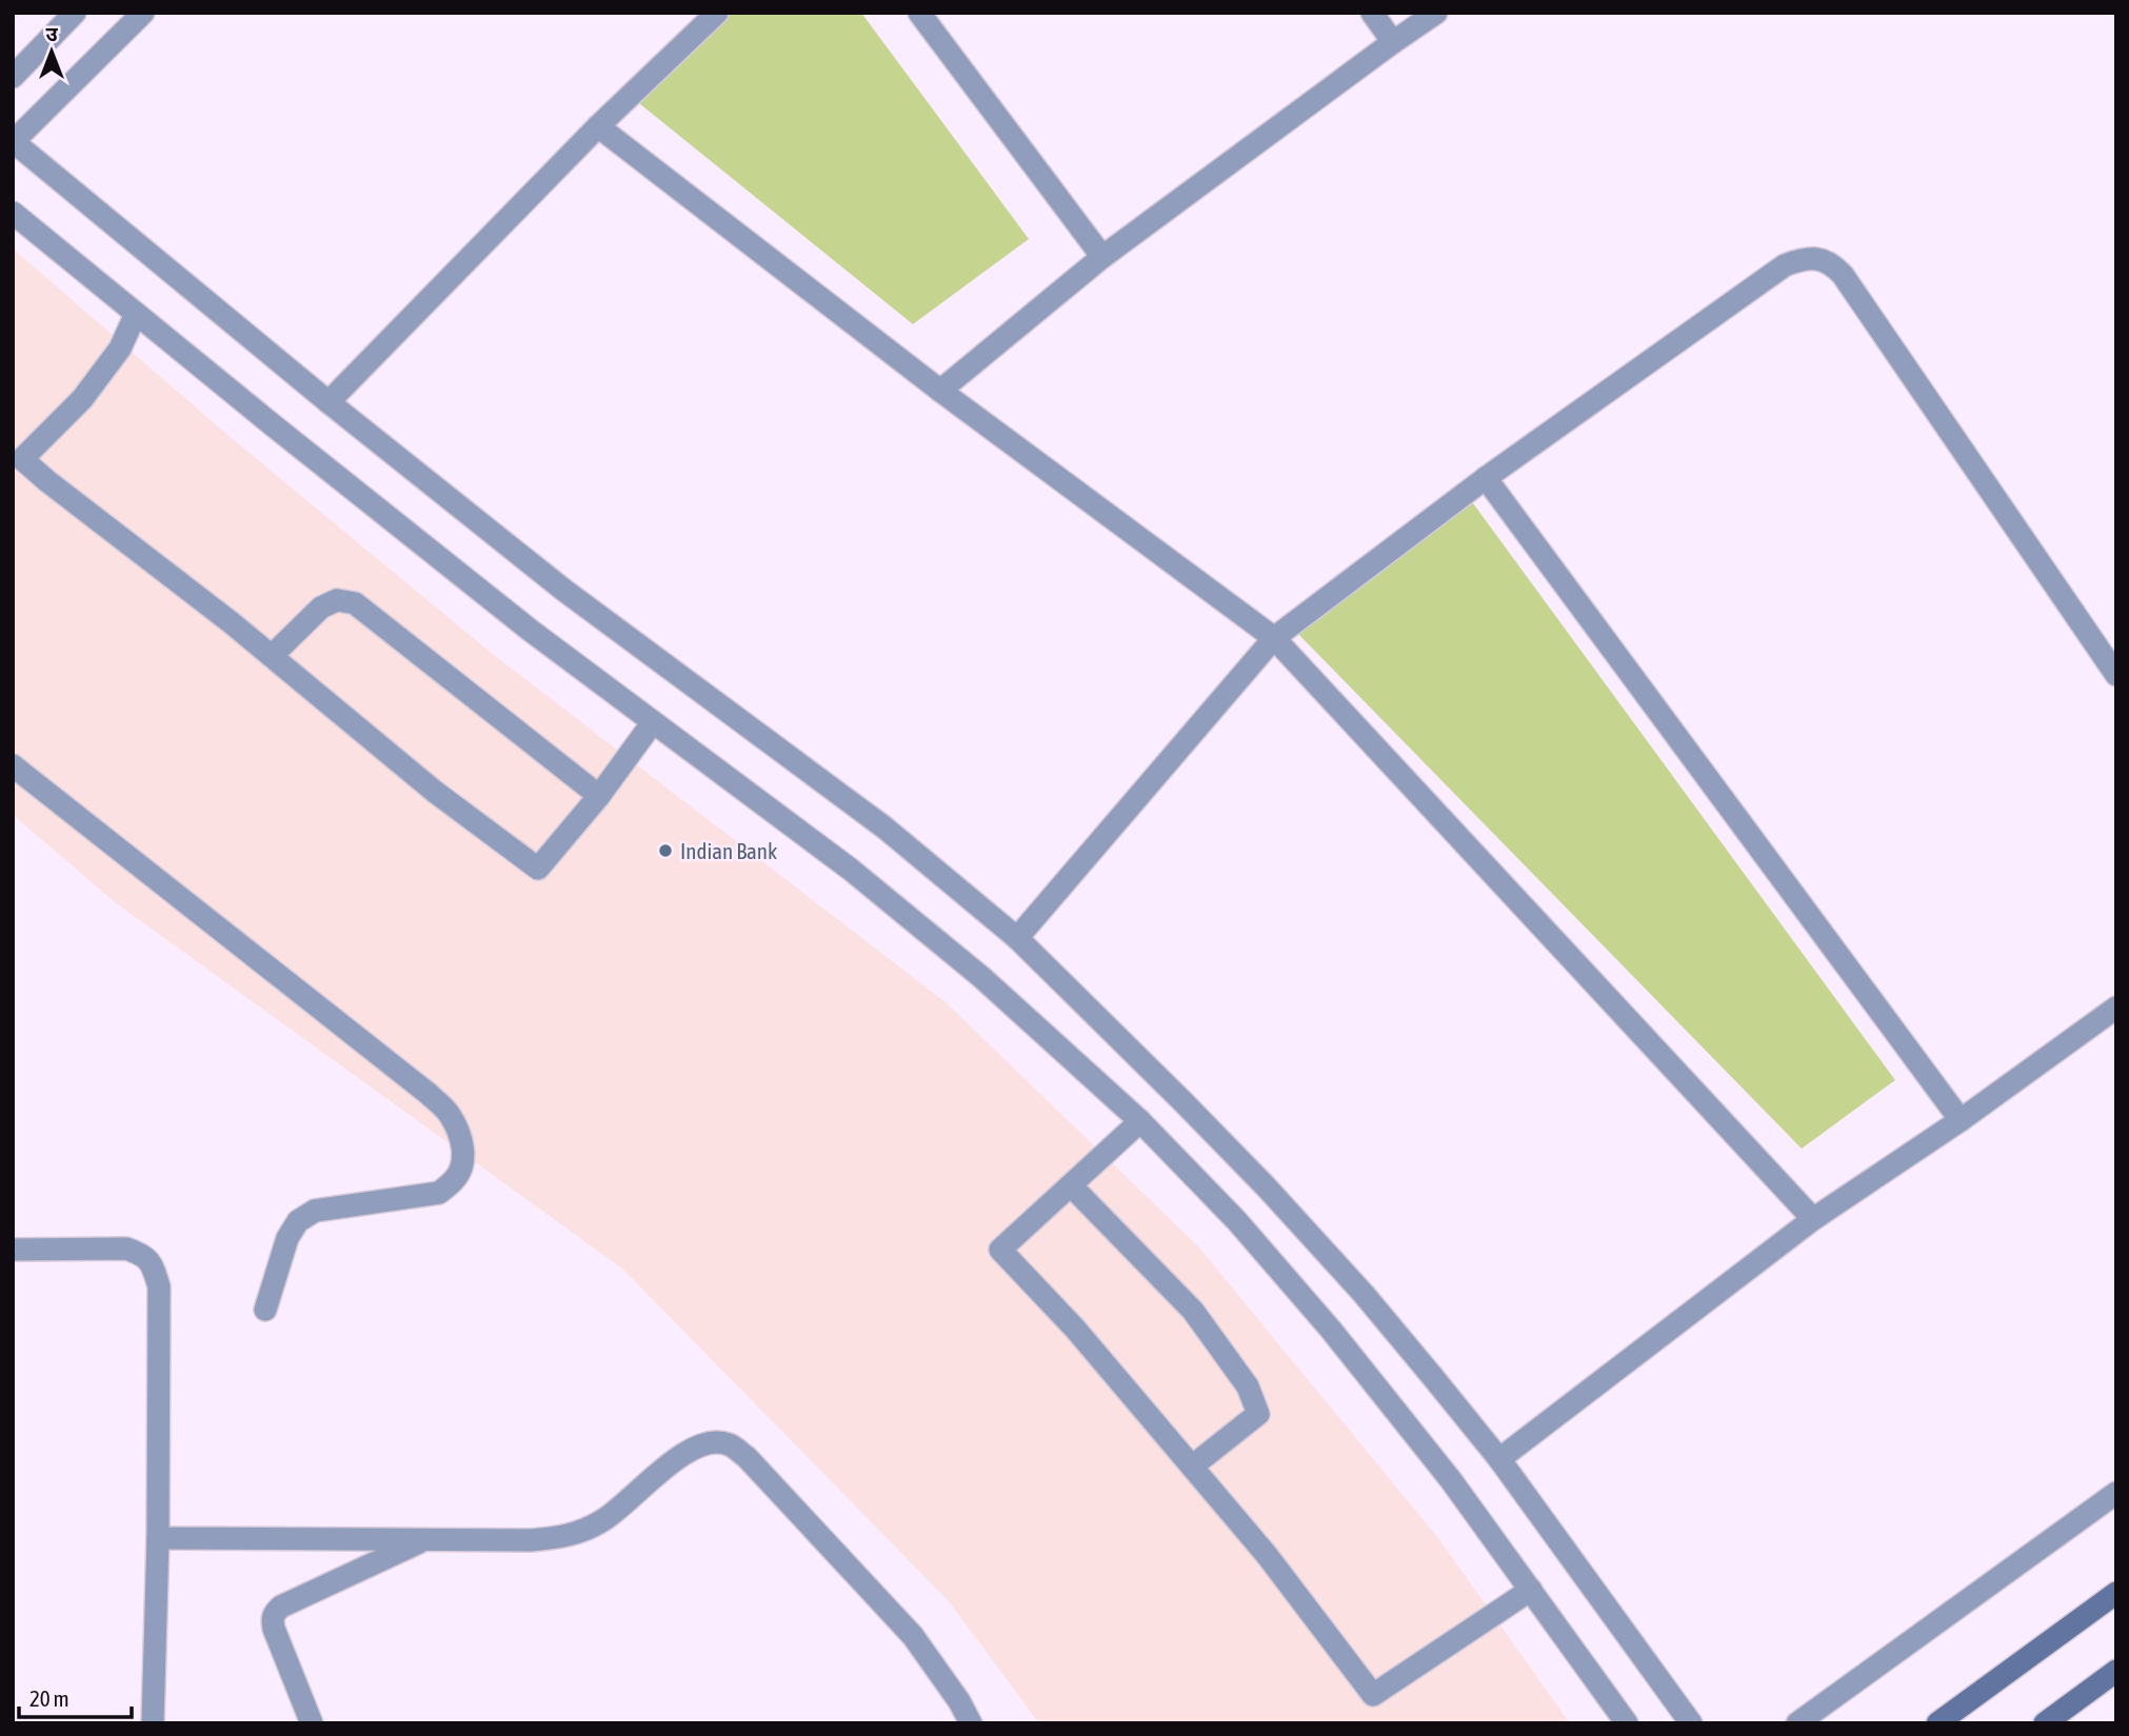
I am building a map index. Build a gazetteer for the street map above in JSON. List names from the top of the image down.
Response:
{
  "places": ["Indian Bank"],
  "scale_bar": "20 m",
  "north": "top"
}
